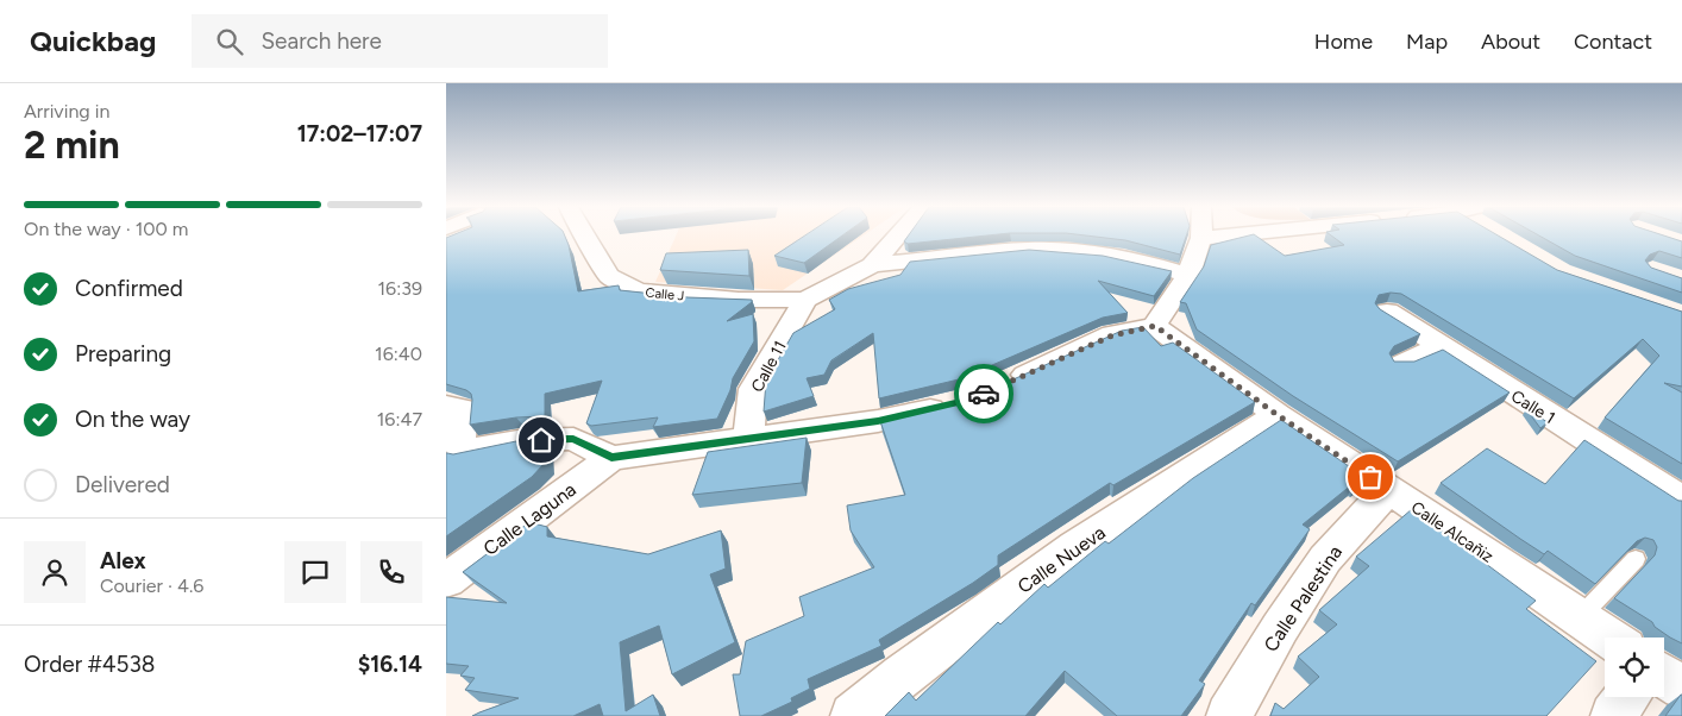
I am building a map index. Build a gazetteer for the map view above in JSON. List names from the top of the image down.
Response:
{
  "streets": {
    "street": [
      "Calle J",
      "Calle 11",
      "Calle 1",
      "Calle Laguna",
      "Calle Alcañiz",
      "Calle Nueva",
      "Calle Palestina"
    ]
  },
  "crossings": [
    ["Calle J", "Calle 11"],
    ["Calle Alcañiz", "Calle Nueva"],
    ["Calle Alcañiz", "Calle Palestina"]
  ],
  "page": {
    "header": "Quickbag",
    "search": "Search here",
    "nav": [
      "Home",
      "Map",
      "About",
      "Contact"
    ],
    "heading": ["2 min", "Arriving in", "17:02–17:07"],
    "panel": [
      "Alex",
      "Courier · 4.6",
      "Order #4538",
      "$16.14"
    ],
    "bar": "On the way · 100 m",
    "list": [
      ["Confirmed", "16:39"],
      ["Preparing", "16:40"],
      ["On the way", "16:47"],
      "Delivered"
    ]
  }
}
